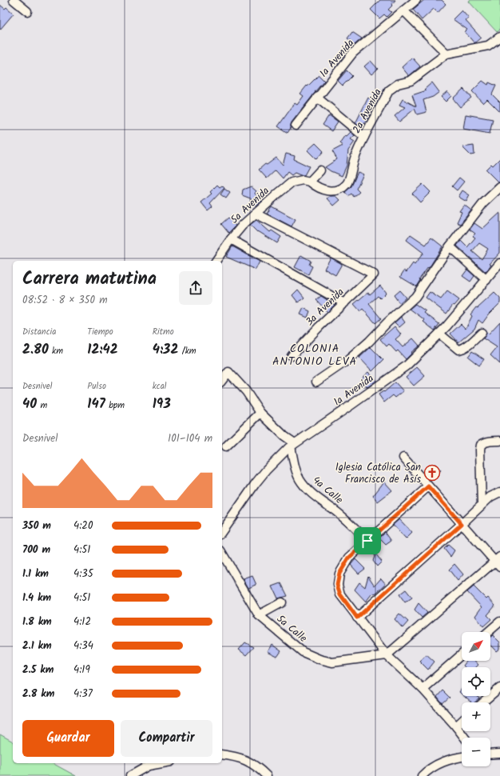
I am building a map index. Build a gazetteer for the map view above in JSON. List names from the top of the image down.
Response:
{
  "streets": {
    "street": [
      "1a Avenida",
      "2a Avenida",
      "5a Avenida",
      "3a Avenida",
      "4a Calle",
      "5a Calle"
    ]
  },
  "crossings": [
    ["1a Avenida", "4a Calle"],
    ["2a Avenida", "5a Avenida"],
    ["5a Avenida", "3a Avenida"]
  ],
  "districts": ["COLONIA ANTONIO LEVA"],
  "places": {
    "church": ["Iglesia Católica San Francisco de Asís"]
  },
  "north": "top right",
  "page": {
    "heading": ["Carrera matutina", "08:52 · 8 × 350 m"],
    "stats": [
      ["Distancia", "2.80 km"],
      ["Tiempo", "12:42"],
      ["Ritmo", "4:32 /km"],
      ["Desnivel", "40 m"],
      ["Pulso", "147 bpm"],
      ["kcal", "193"]
    ],
    "chart": ["Desnivel", "101–104 m"],
    "list": [
      {
        "name": "350 m",
        "note": "4:20"
      },
      {
        "name": "700 m",
        "note": "4:51"
      },
      {
        "name": "1.1 km",
        "note": "4:35"
      },
      {
        "name": "1.4 km",
        "note": "4:51"
      },
      {
        "name": "1.8 km",
        "note": "4:12"
      },
      {
        "name": "2.1 km",
        "note": "4:34"
      },
      {
        "name": "2.5 km",
        "note": "4:19"
      },
      {
        "name": "2.8 km",
        "note": "4:37"
      }
    ],
    "map_buttons": ["+", "−"],
    "buttons": ["Guardar", "Compartir"]
  }
}
